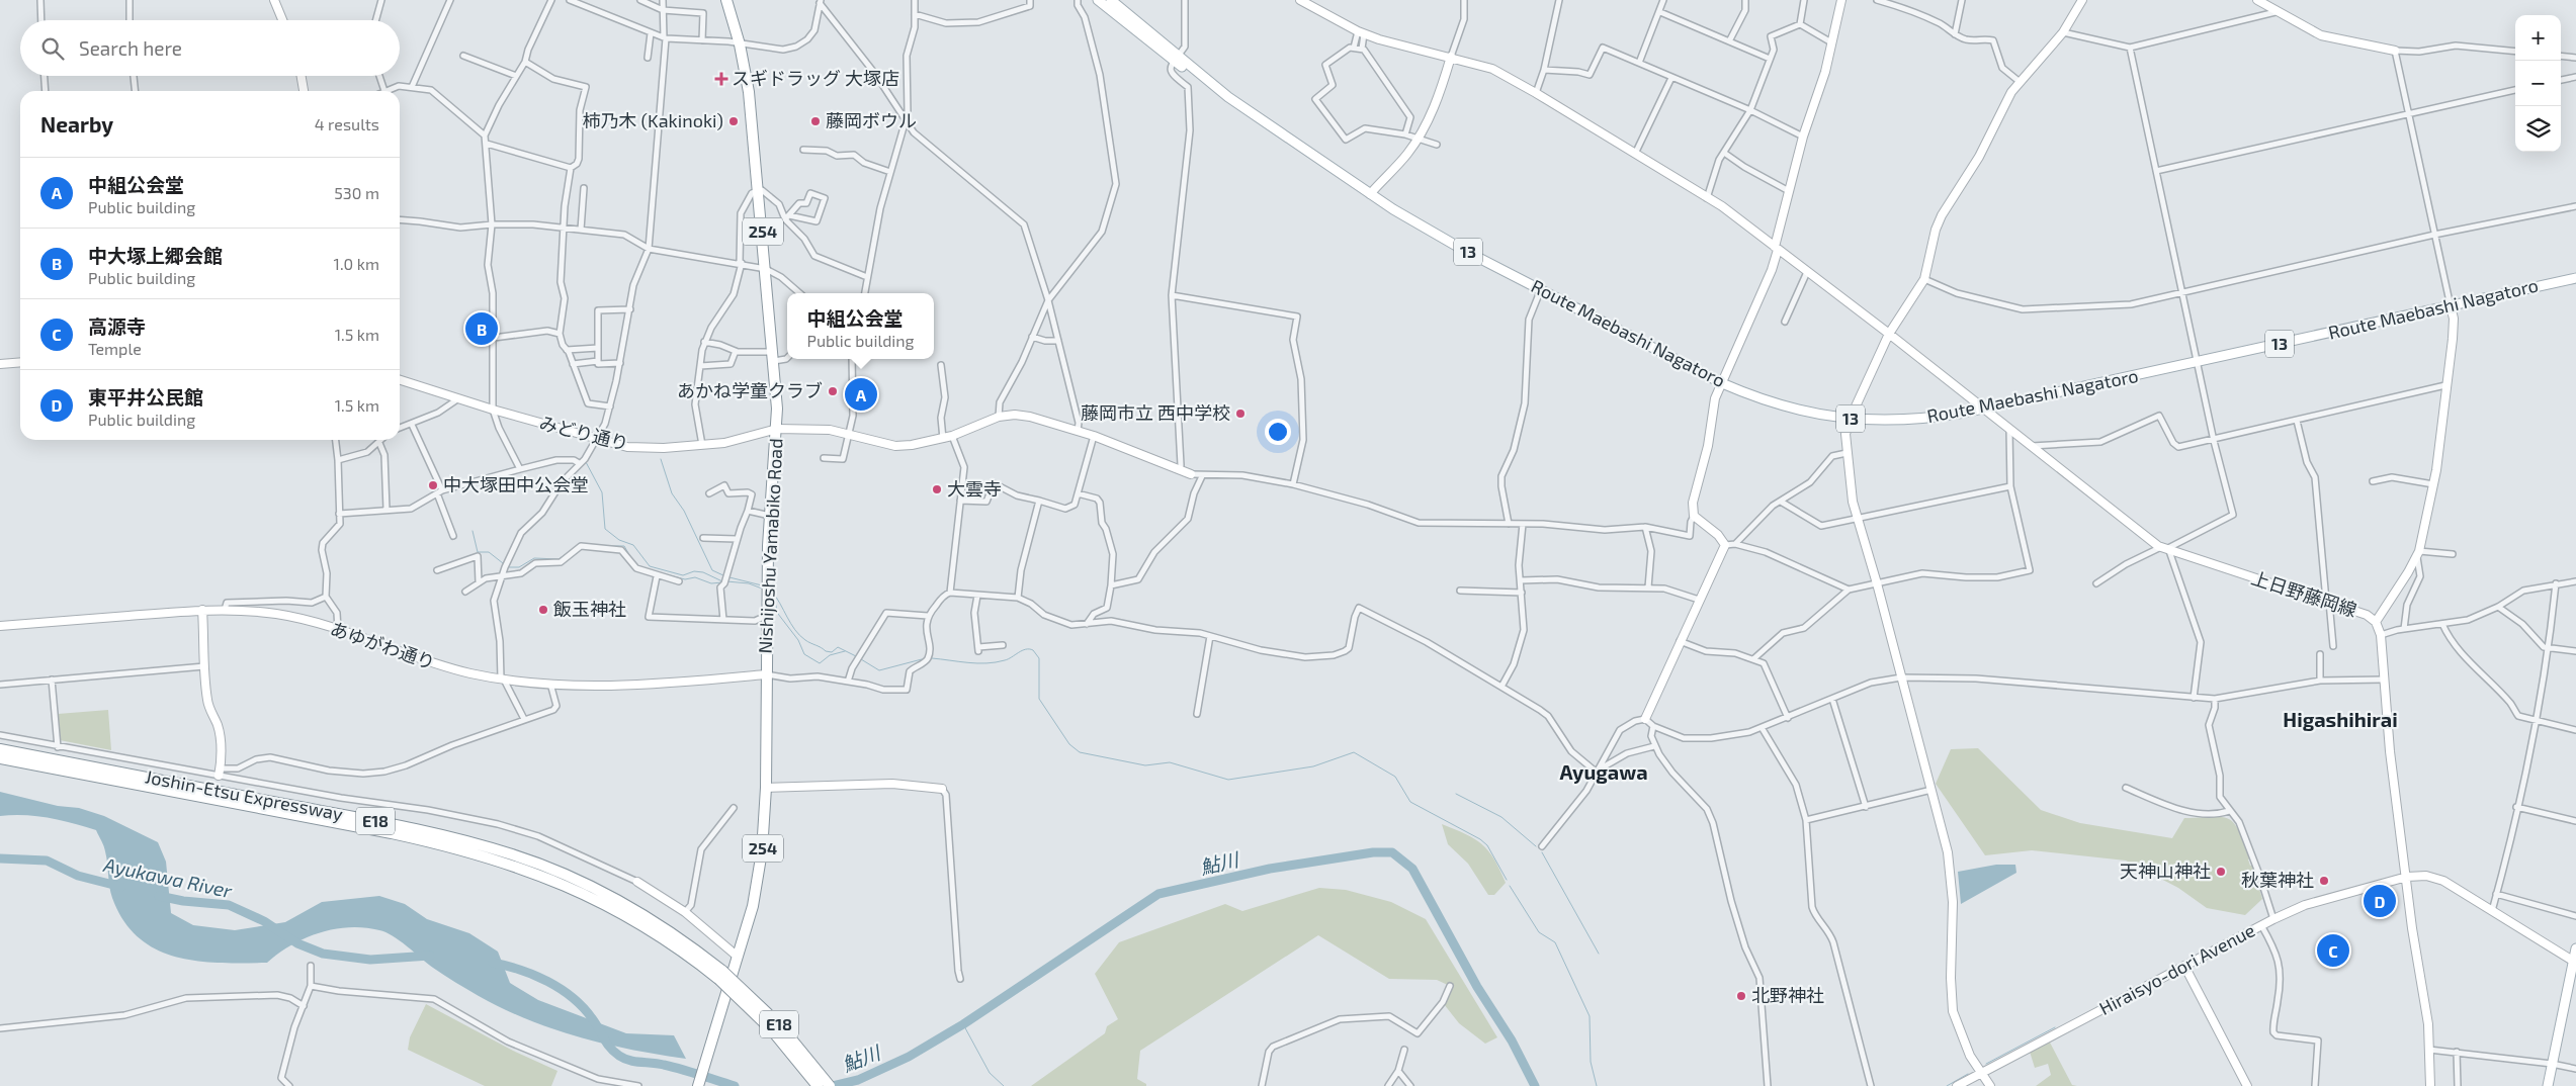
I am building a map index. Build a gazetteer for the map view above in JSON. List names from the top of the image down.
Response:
{
  "streets": {
    "highway": [
      "254",
      "Nishijoshu Yamabiko Road",
      "Joshin-Etsu Expressway",
      "E18"
    ],
    "main road": ["13", "Route Maebashi Nagatoro"],
    "street": [
      "みどり通り",
      "上日野藤岡線",
      "あゆがわ通り",
      "Hiraisyo-dori Avenue"
    ]
  },
  "crossings": [
    ["Route Maebashi Nagatoro", "上日野藤岡線"],
    ["みどり通り", "Nishijoshu Yamabiko Road"],
    ["Nishijoshu Yamabiko Road", "あゆがわ通り"],
    ["上日野藤岡線", "Hiraisyo-dori Avenue"]
  ],
  "districts": ["Higashihirai", "Ayugawa"],
  "water": ["鮎川", "Ayukawa River"],
  "places": {
    "health": ["スギドラッグ 大塚店"],
    "other": [
      "柿乃木 (Kakinoki)",
      "藤岡ボウル",
      "あかね学童クラブ",
      "藤岡市立 西中学校",
      "中大塚田中公会堂",
      "大雲寺",
      "飯玉神社",
      "天神山神社",
      "秋葉神社",
      "北野神社"
    ]
  },
  "page": {
    "map_buttons": ["+", "−"],
    "search": "Search here",
    "heading": ["Nearby", "4 results"],
    "list": [
      {
        "mark": "A",
        "name": "中組公会堂",
        "note": "Public building",
        "value": "530 m"
      },
      {
        "mark": "B",
        "name": "中大塚上郷会館",
        "note": "Public building",
        "value": "1.0 km"
      },
      {
        "mark": "C",
        "name": "高源寺",
        "note": "Temple",
        "value": "1.5 km"
      },
      {
        "mark": "D",
        "name": "東平井公民館",
        "note": "Public building",
        "value": "1.5 km"
      }
    ],
    "popup": ["中組公会堂", "Public building"],
    "pins": [
      "B",
      "A",
      "D",
      "C"
    ]
  }
}
